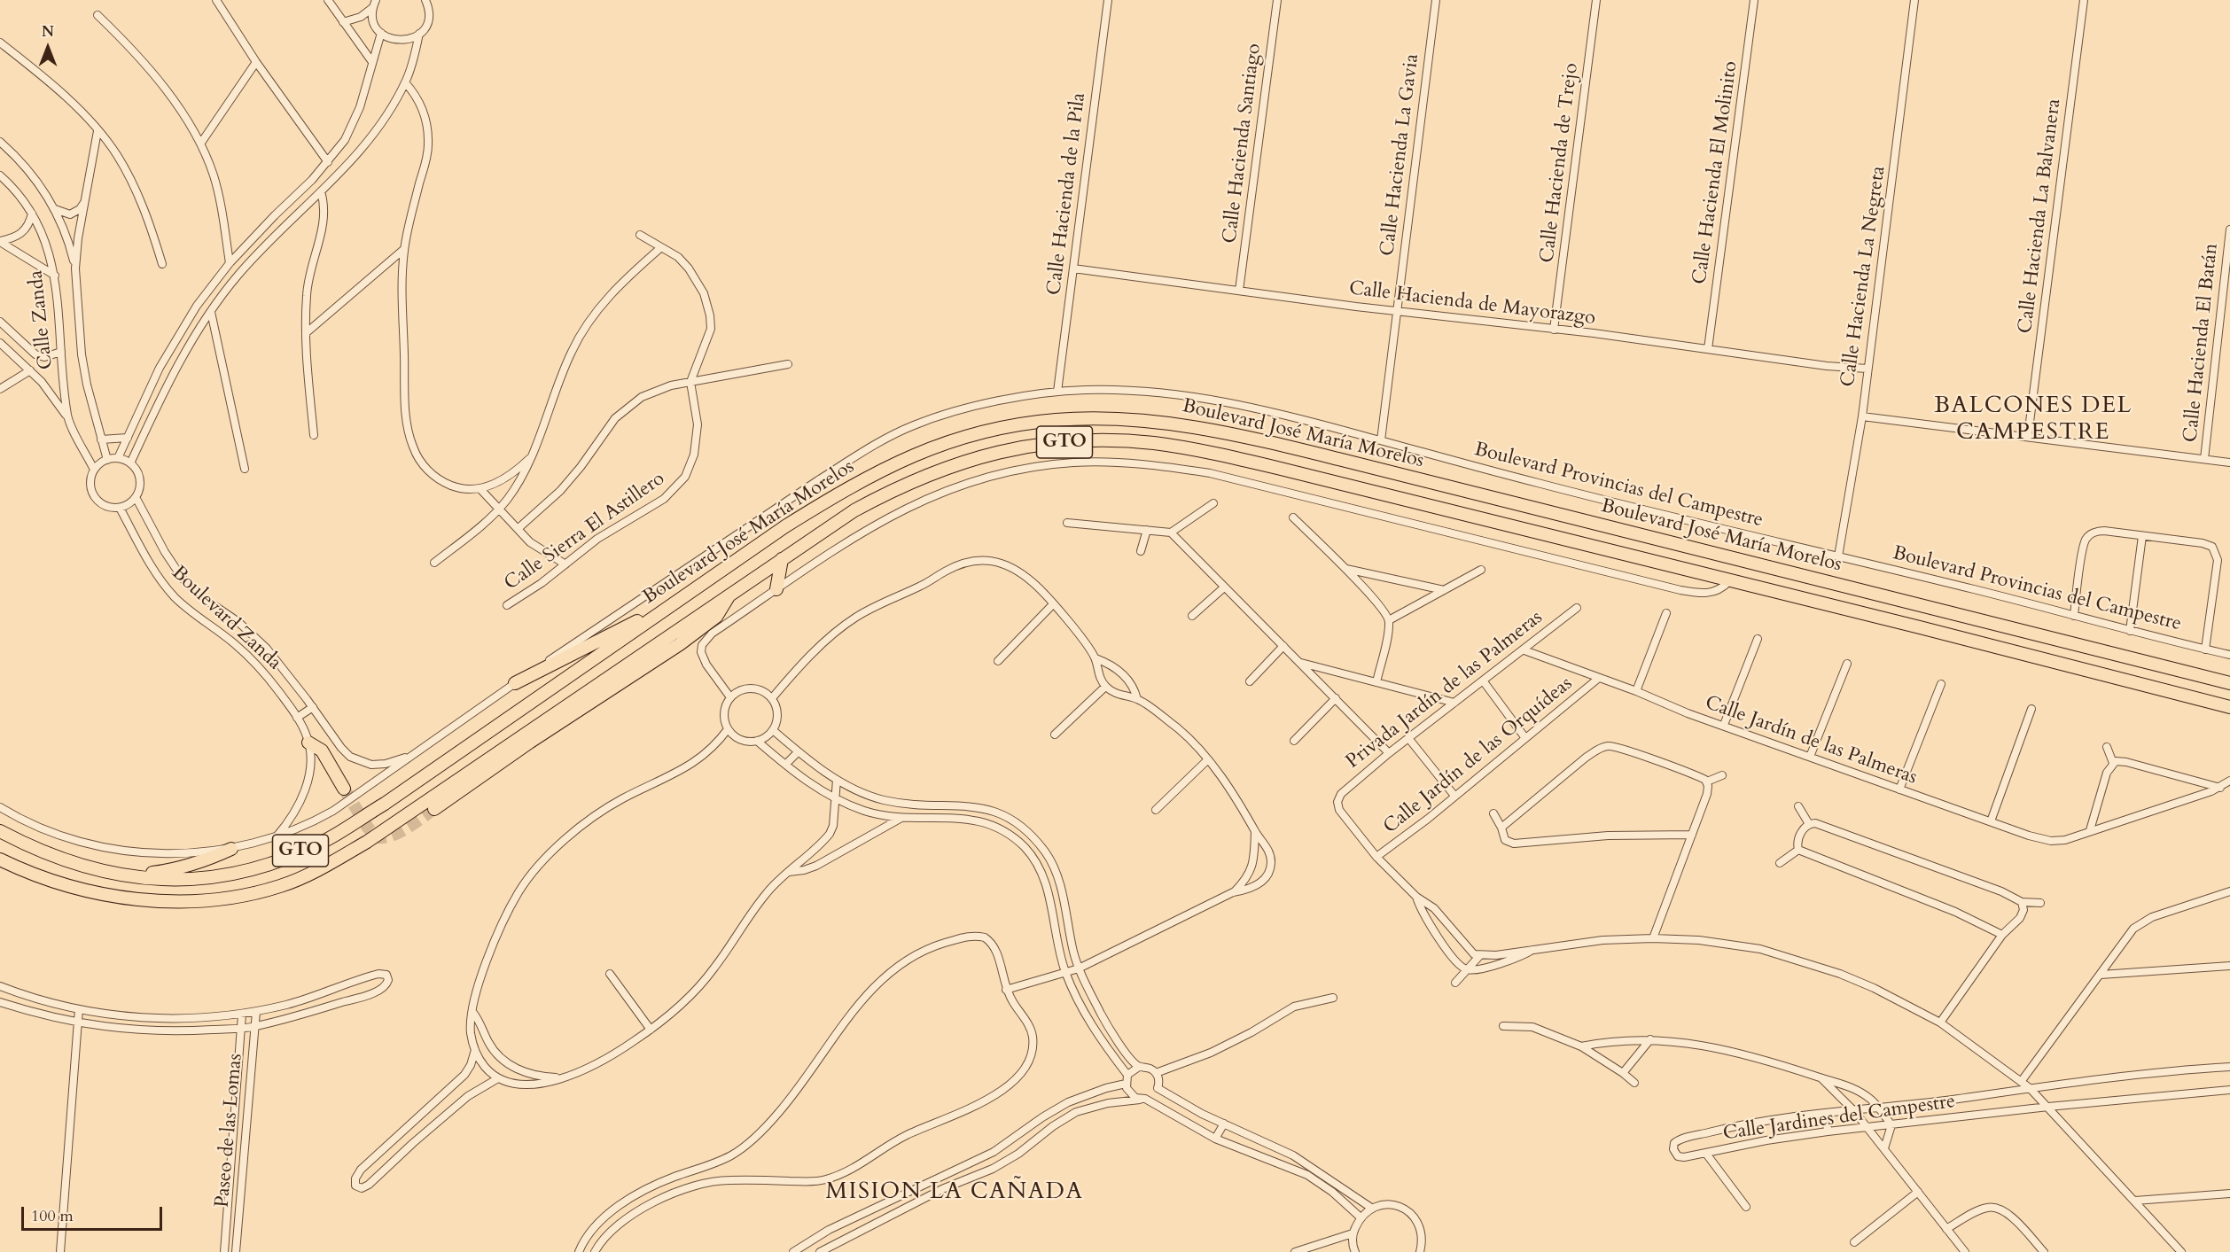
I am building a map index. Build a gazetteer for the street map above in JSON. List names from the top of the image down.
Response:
{
  "streets": {
    "main road": ["Boulevard José María Morelos", "GTO"],
    "street": [
      "Calle Hacienda Santiago",
      "Calle Hacienda La Gavia",
      "Calle Hacienda de Trejo",
      "Calle Hacienda El Molinito",
      "Calle Hacienda de la Pila",
      "Calle Hacienda La Balvanera",
      "Calle Hacienda La Negreta",
      "Calle Hacienda de Mayorazgo",
      "Calle Zanda",
      "Calle Hacienda El Batán",
      "Boulevard Provincias del Campestre",
      "Calle Sierra El Astillero",
      "Boulevard Zanda",
      "Privada Jardín de las Palmeras",
      "Calle Jardín de las Palmeras",
      "Calle Jardín de las Orquídeas",
      "Calle Jardines del Campestre",
      "Paseo de las Lomas"
    ]
  },
  "crossings": [
    ["Calle Hacienda Santiago", "Calle Hacienda de Mayorazgo"],
    ["Calle Hacienda La Gavia", "Calle Hacienda de Mayorazgo"],
    ["Calle Hacienda La Gavia", "Boulevard Provincias del Campestre"],
    ["Calle Hacienda de Trejo", "Calle Hacienda de Mayorazgo"],
    ["Calle Hacienda El Molinito", "Calle Hacienda de Mayorazgo"],
    ["Calle Hacienda de la Pila", "Calle Hacienda de Mayorazgo"],
    ["Calle Hacienda de la Pila", "Boulevard Provincias del Campestre"],
    ["Calle Hacienda La Negreta", "Calle Hacienda de Mayorazgo"],
    ["Calle Hacienda La Negreta", "Boulevard Provincias del Campestre"],
    ["Calle Zanda", "Boulevard Zanda"],
    ["Boulevard Provincias del Campestre", "Boulevard Zanda"],
    ["Privada Jardín de las Palmeras", "Calle Jardín de las Palmeras"],
    ["Privada Jardín de las Palmeras", "Calle Jardín de las Orquídeas"],
    ["Calle Jardín de las Palmeras", "Calle Jardín de las Orquídeas"]
  ],
  "districts": ["BALCONES DEL CAMPESTRE", "MISION LA CAÑADA"],
  "scale_bar": "100 m",
  "north": "top"
}
